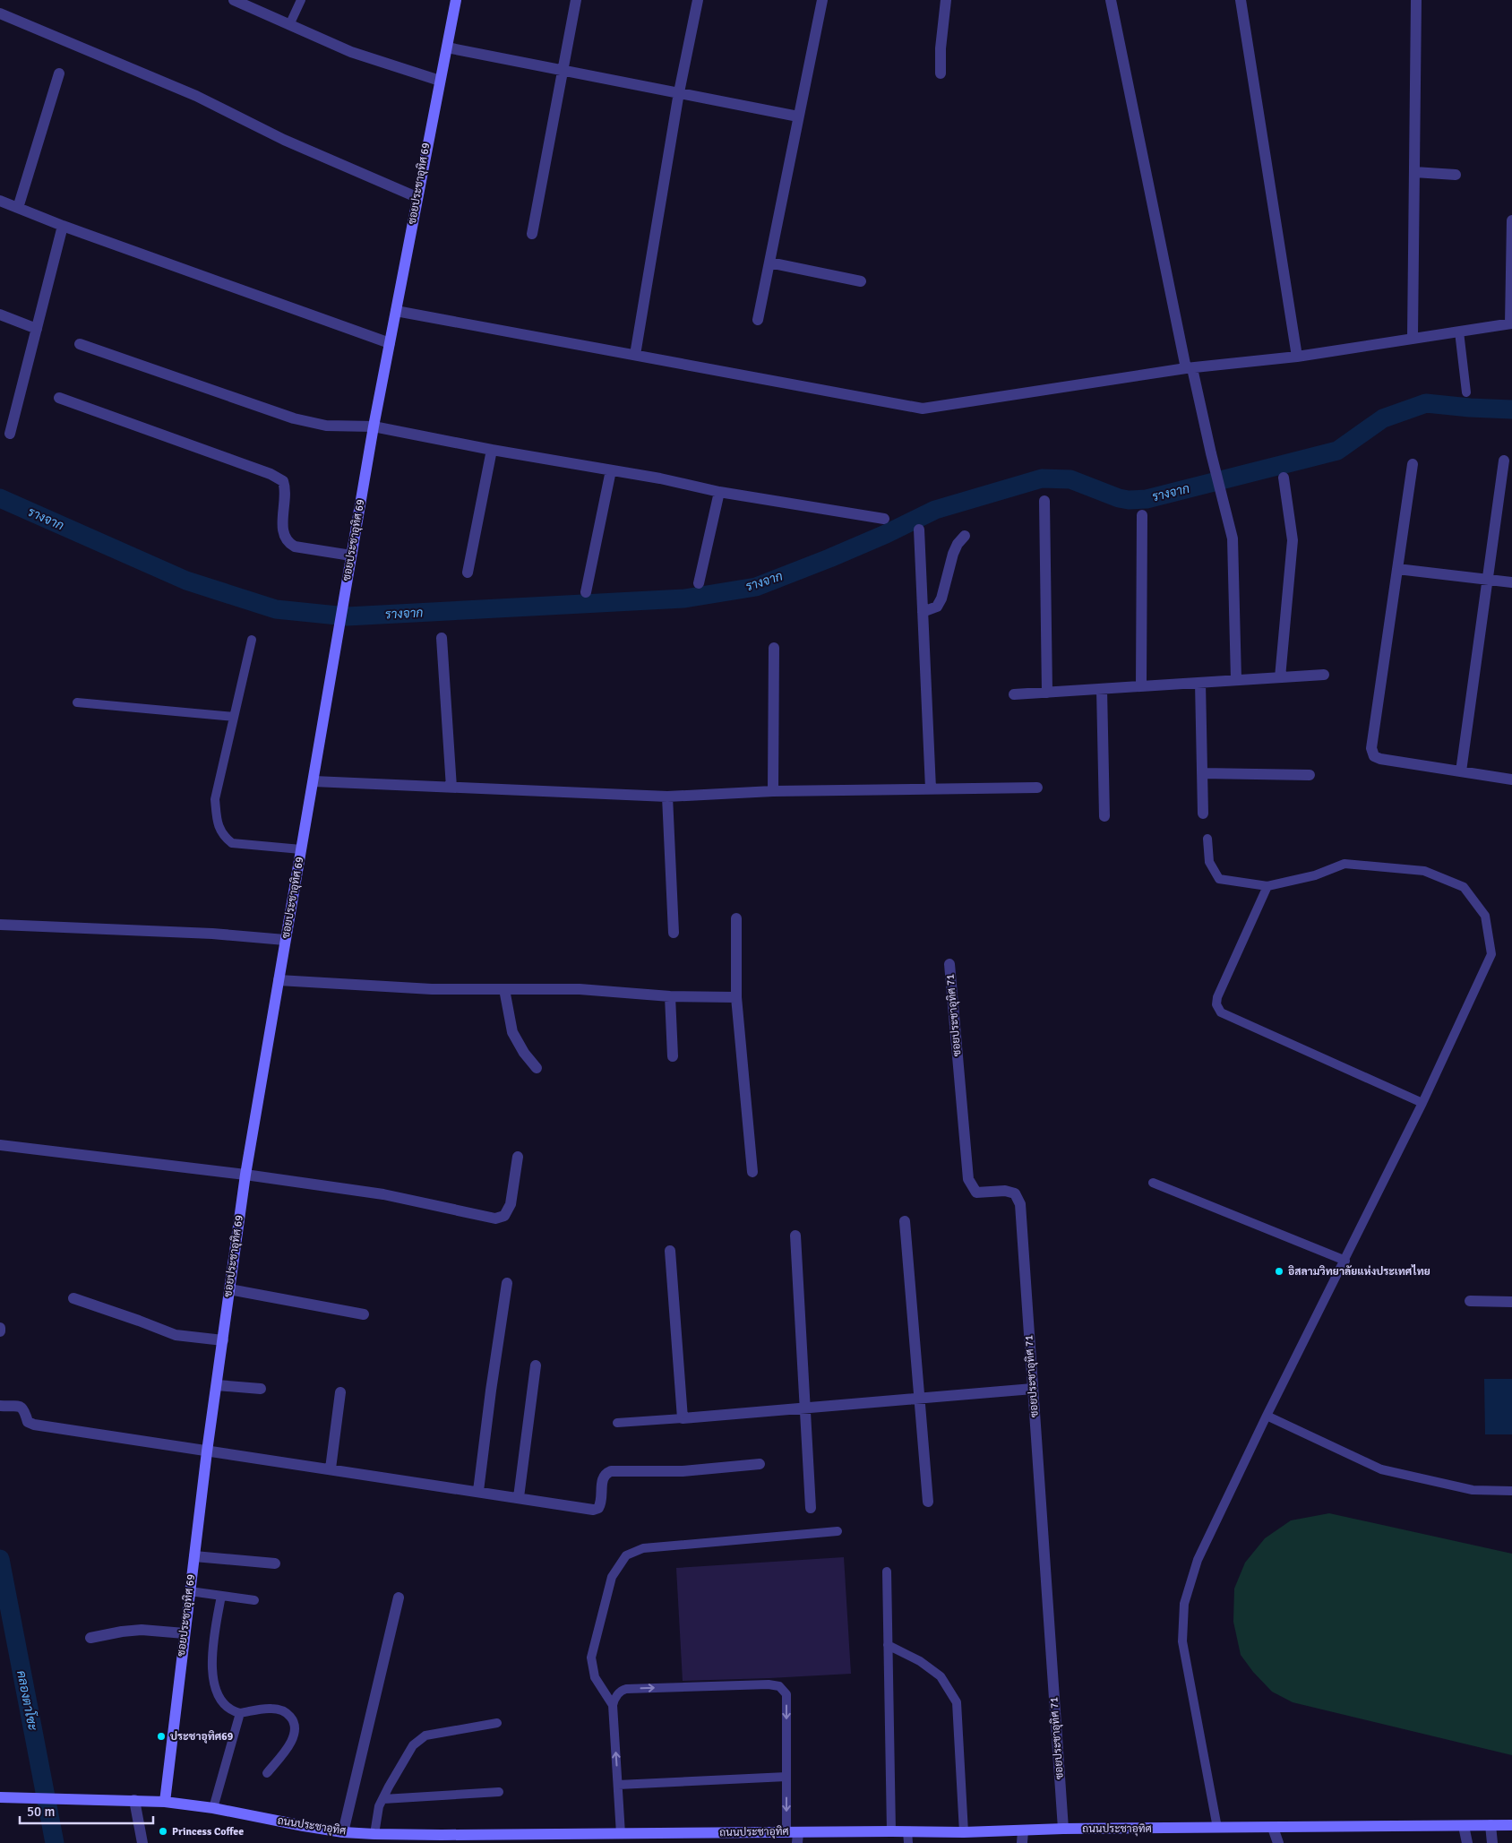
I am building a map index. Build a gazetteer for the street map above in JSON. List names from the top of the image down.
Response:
{
  "streets": {
    "street": ["ซอยประชาอุทิศ 69", "ซอยประชาอุทิศ 71", "ถนนประชาอุทิศ"]
  },
  "crossings": [
    ["ซอยประชาอุทิศ 69", "ถนนประชาอุทิศ"],
    ["ซอยประชาอุทิศ 71", "ถนนประชาอุทิศ"]
  ],
  "water": ["รางจาก", "คลองตาโซะ"],
  "places": ["อิสลามวิทยาลัยแห่งประเทศไทย", "ประชาอุทิศ69", "Princess Coffee"],
  "scale_bar": "50 m"
}
